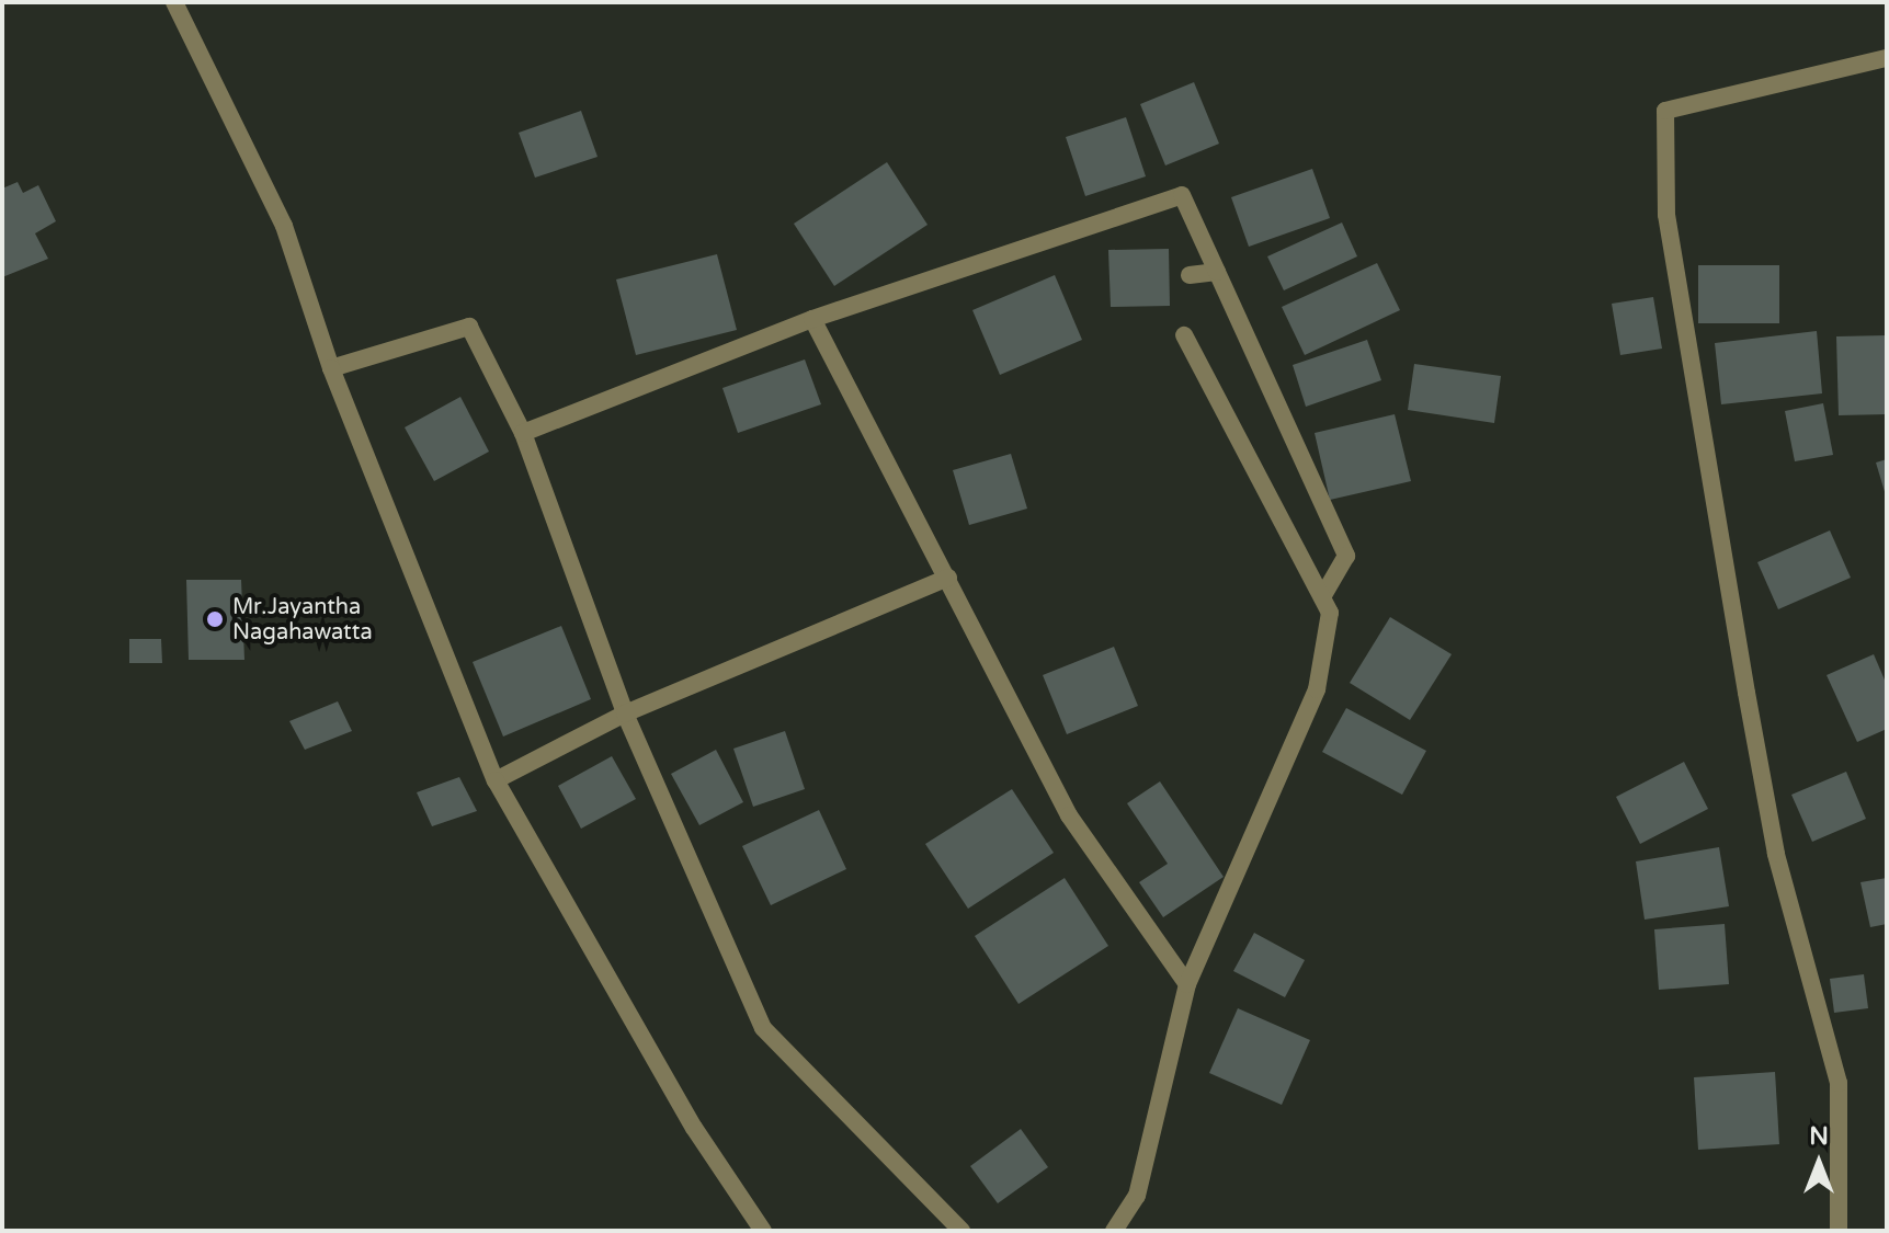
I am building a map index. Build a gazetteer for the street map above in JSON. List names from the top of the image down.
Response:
{
  "places": ["Mr.Jayantha Nagahawatta"],
  "north": "top"
}
